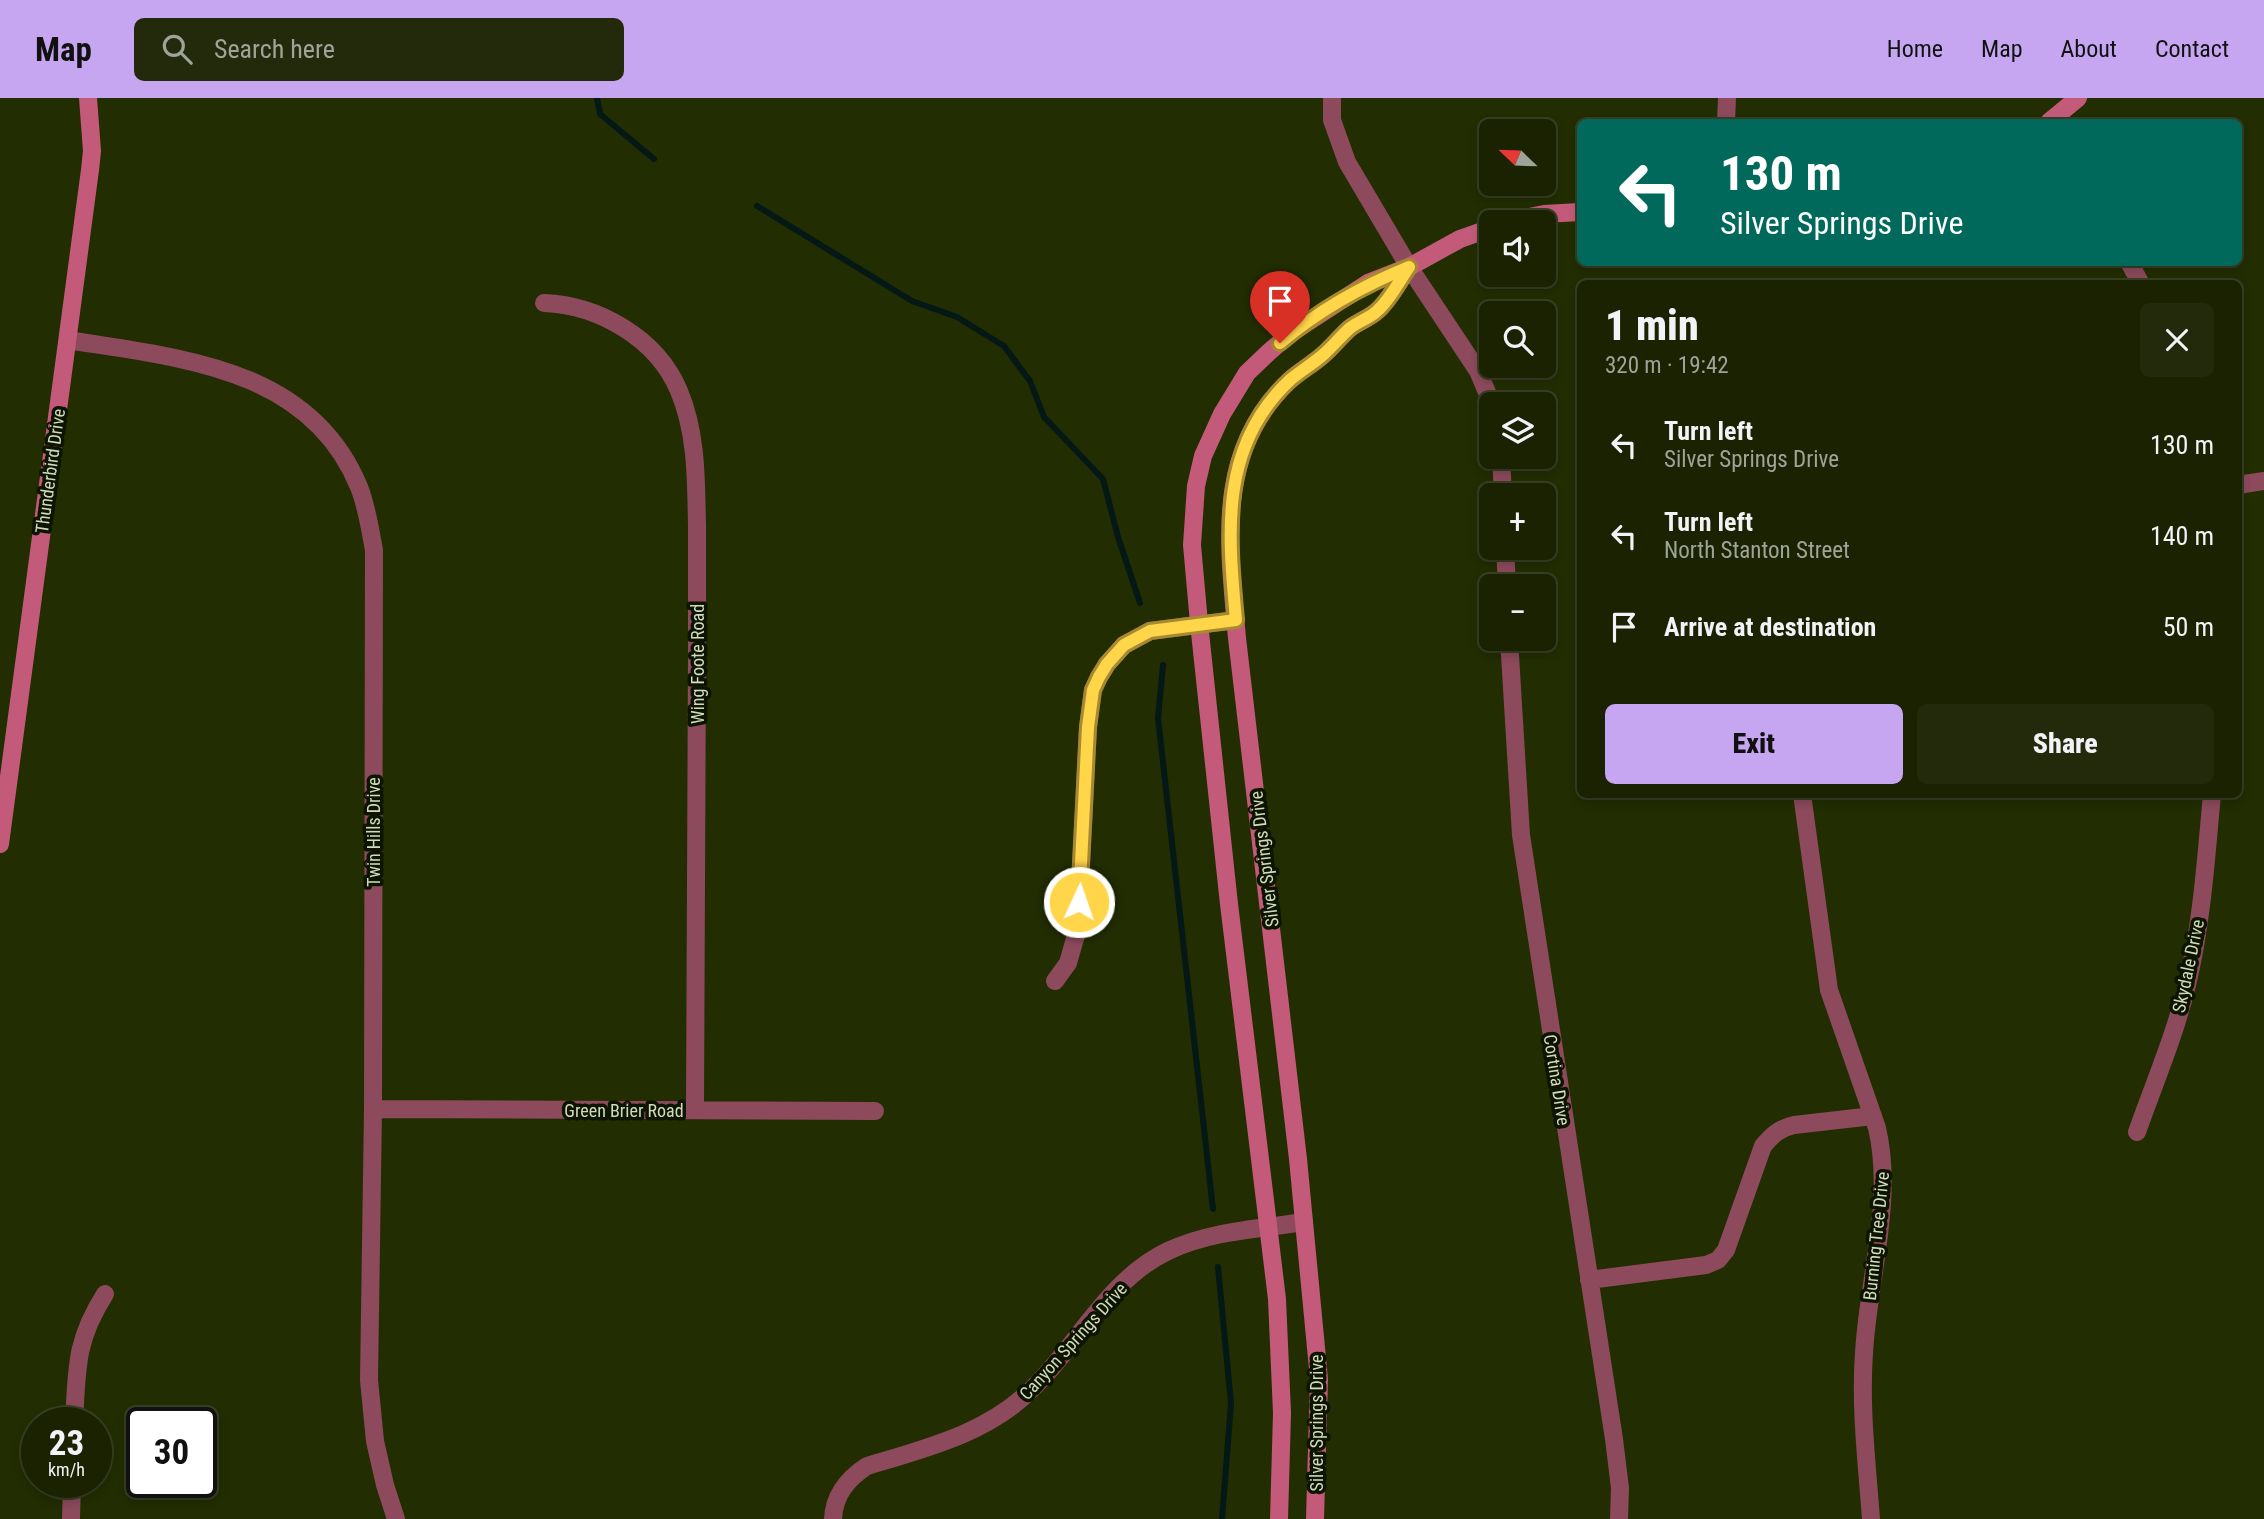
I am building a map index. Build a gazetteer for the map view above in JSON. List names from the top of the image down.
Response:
{
  "streets": {
    "street": [
      "Thunderbird Drive",
      "Wing Foote Road",
      "Twin Hills Drive",
      "Silver Springs Drive",
      "Skydale Drive",
      "Cortina Drive",
      "Green Brier Road",
      "Burning Tree Drive",
      "Canyon Springs Drive"
    ]
  },
  "crossings": [
    ["Thunderbird Drive", "Twin Hills Drive"],
    ["Wing Foote Road", "Green Brier Road"],
    ["Twin Hills Drive", "Green Brier Road"],
    ["Silver Springs Drive", "Canyon Springs Drive"]
  ],
  "north": "top left",
  "page": {
    "header": "Map",
    "search": "Search here",
    "nav": [
      "Home",
      "Map",
      "About",
      "Contact"
    ],
    "map_buttons": ["+", "−"],
    "turn": ["130 m", "Silver Springs Drive"],
    "heading": ["1 min", "320 m · 19:42"],
    "list": [
      {
        "name": "Turn left",
        "note": "Silver Springs Drive",
        "value": "130 m"
      },
      {
        "name": "Turn left",
        "note": "North Stanton Street",
        "value": "140 m"
      },
      {
        "name": "Arrive at destination",
        "value": "50 m"
      }
    ],
    "buttons": ["Exit", "Share"],
    "speed": "23 km/h",
    "limit": "30"
  }
}
